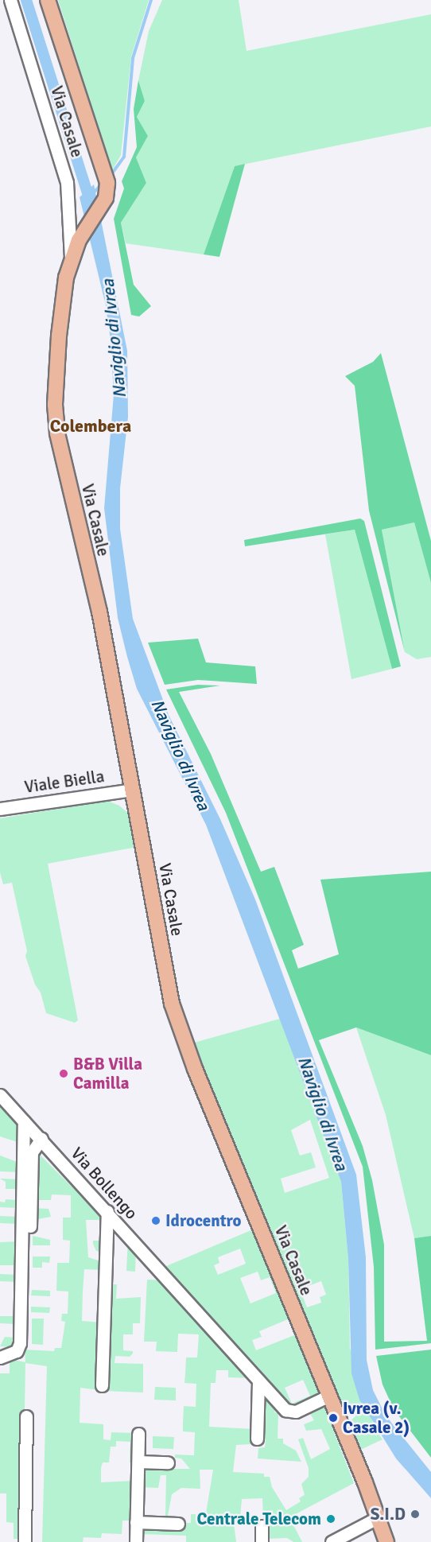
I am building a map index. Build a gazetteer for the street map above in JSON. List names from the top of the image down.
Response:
{
  "streets": {
    "main road": ["Via Casale"],
    "street": ["Viale Biella", "Via Bollengo"]
  },
  "crossings": [
    ["Via Casale", "Viale Biella"],
    ["Via Casale", "Via Bollengo"]
  ],
  "districts": ["Colembera"],
  "water": ["Naviglio di Ivrea"],
  "places": [
    "B&B Villa Camilla",
    "Idrocentro",
    "Ivrea (v. Casale 2)",
    "S.I.D",
    "Centrale Telecom"
  ]
}
